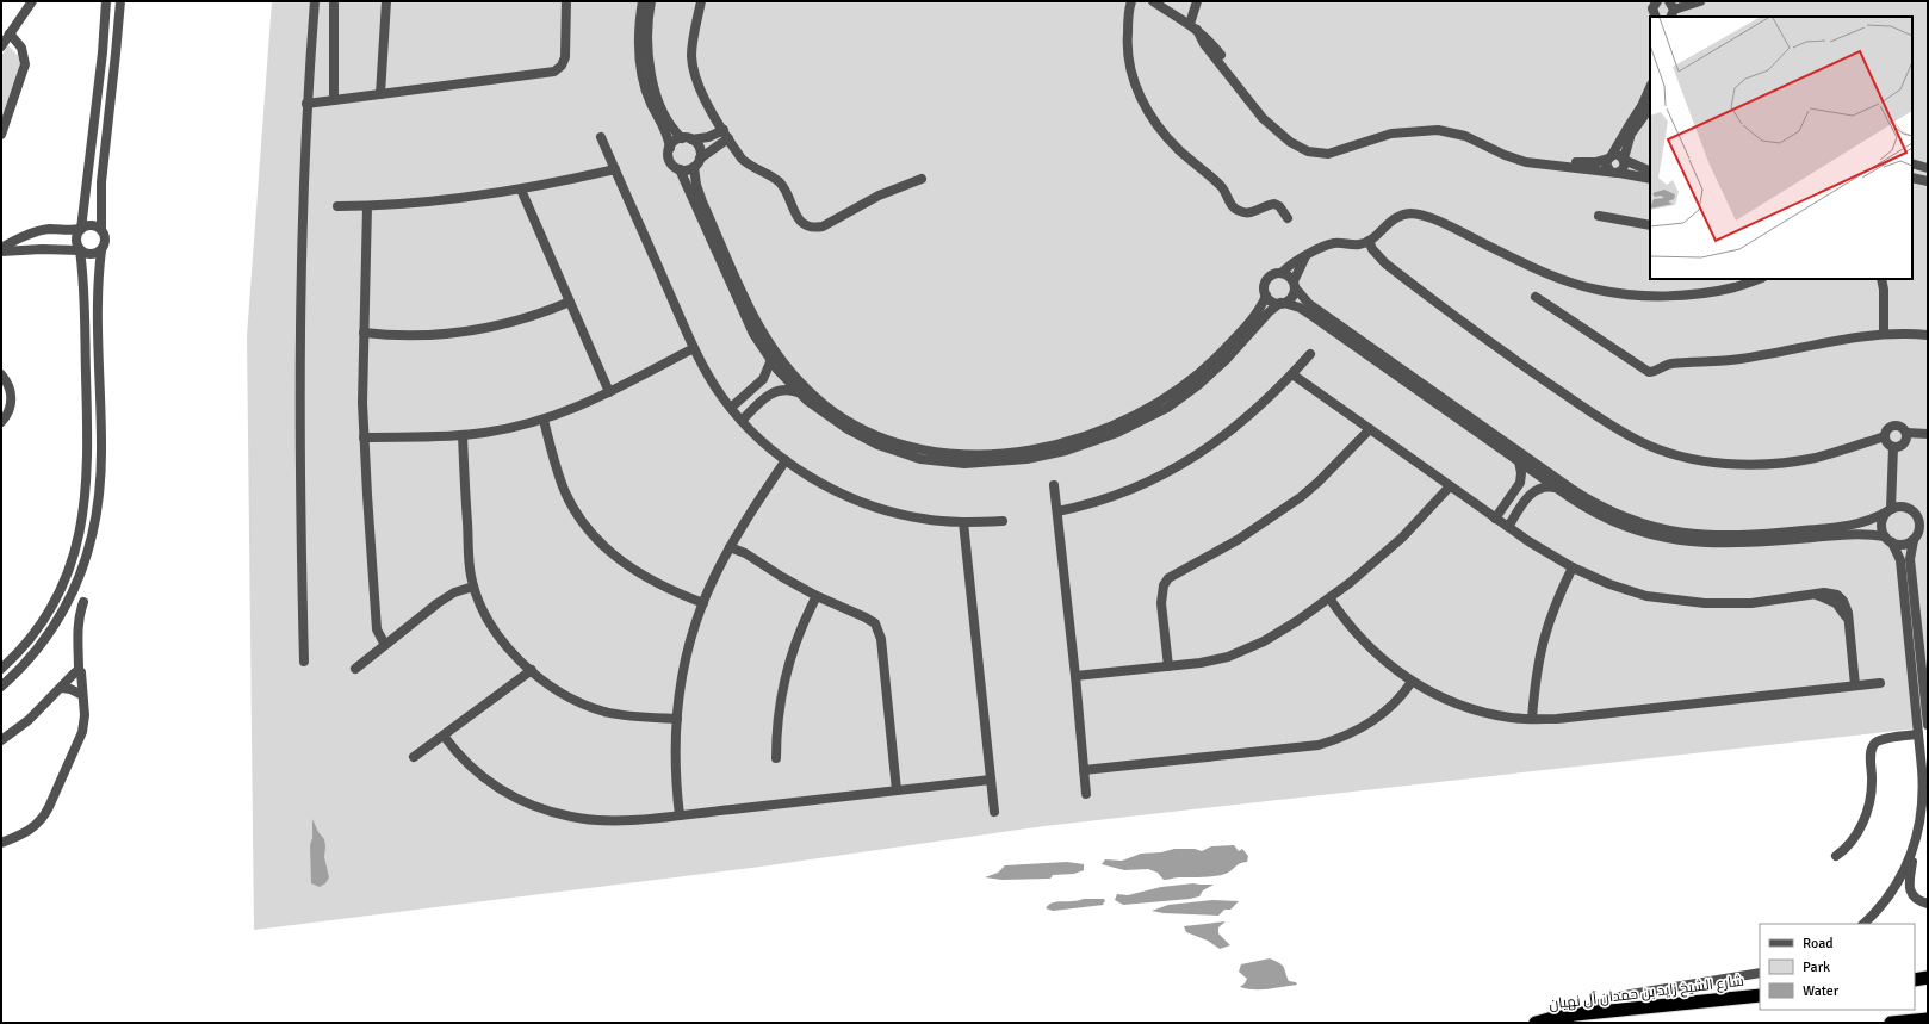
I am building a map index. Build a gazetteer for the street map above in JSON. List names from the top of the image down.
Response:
{
  "streets": {
    "highway": ["شارع الشيخ زايد بن حمدان آل نهيان"]
  },
  "legend": ["Road", "Park", "Water"]
}
